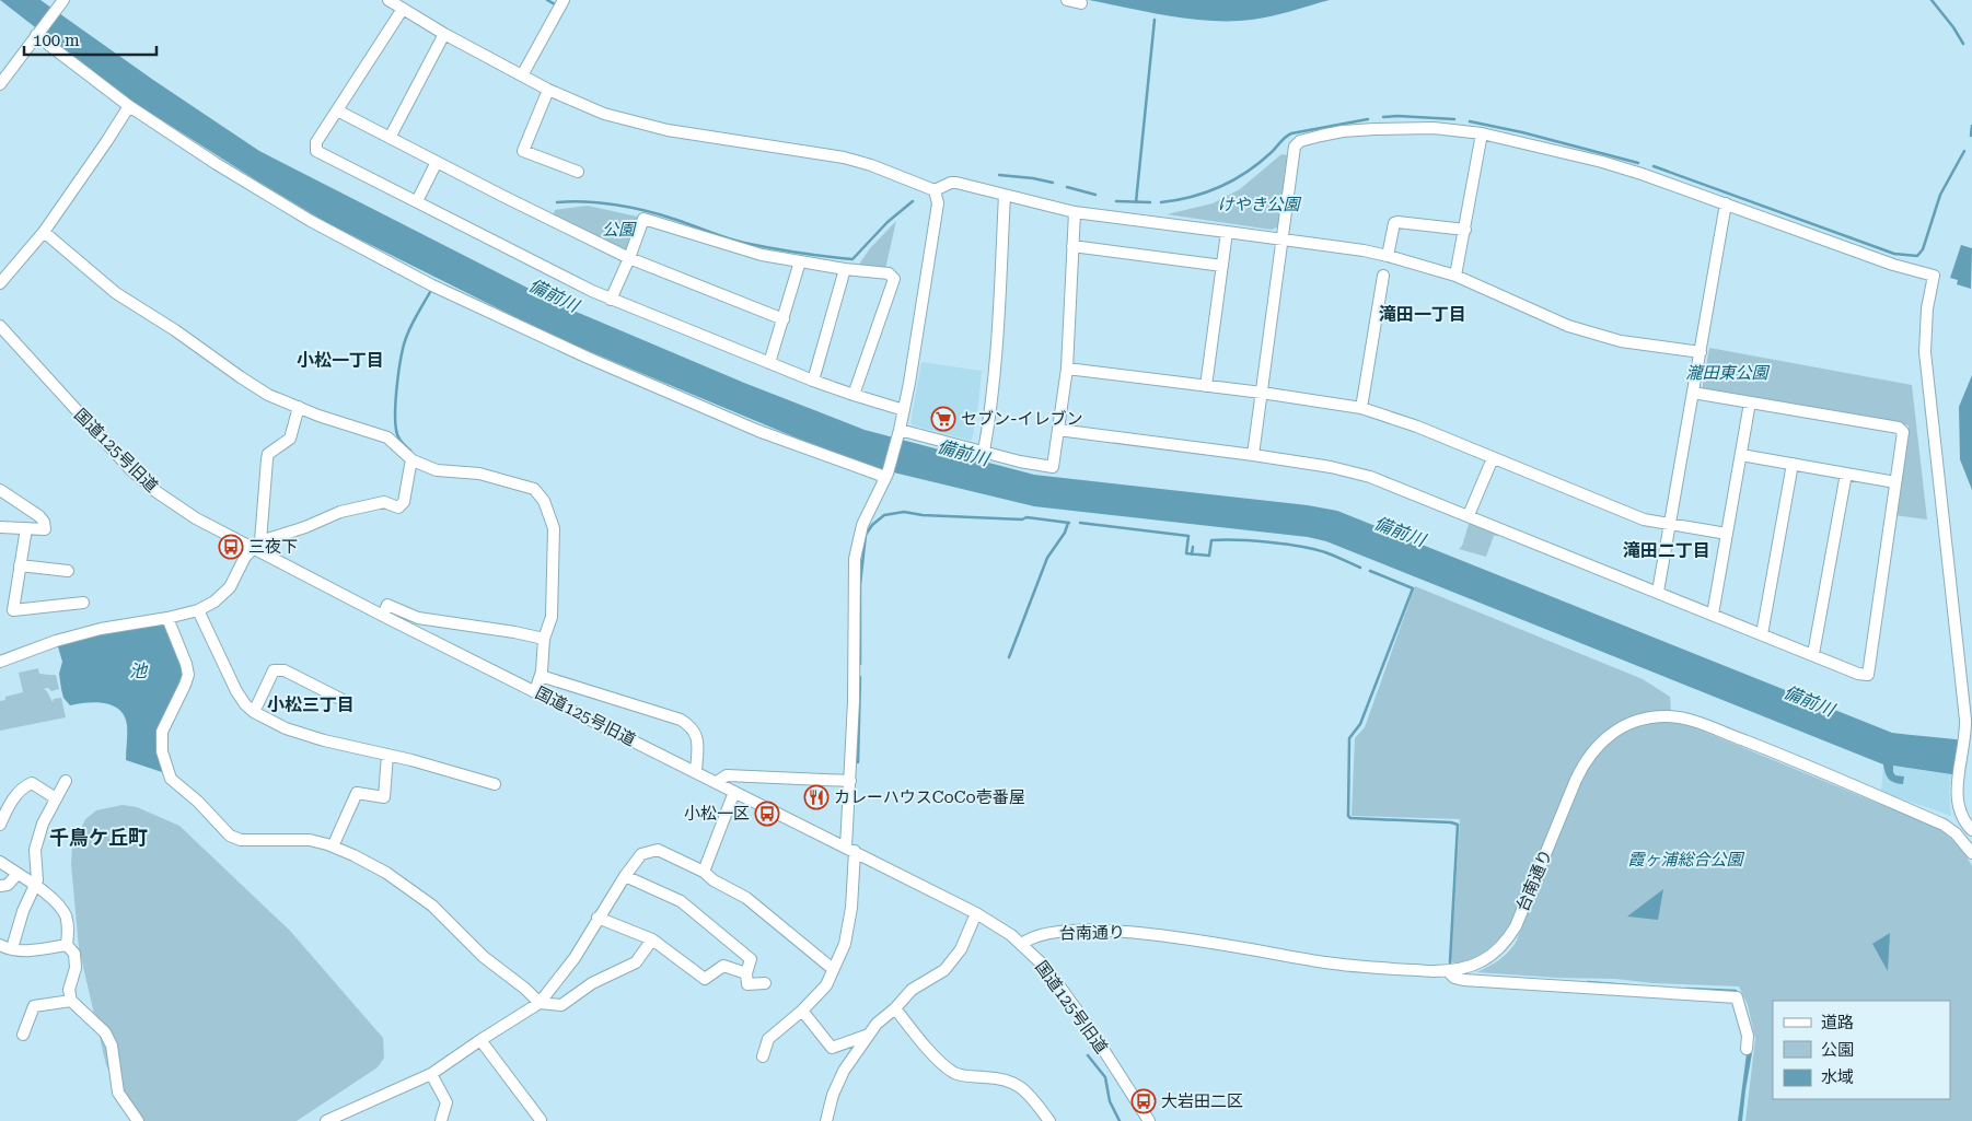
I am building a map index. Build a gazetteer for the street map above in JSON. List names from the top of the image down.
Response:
{
  "streets": {
    "street": ["国道125号旧道", "台南通り"]
  },
  "crossings": [
    ["国道125号旧道", "台南通り"]
  ],
  "districts": [
    "滝田一丁目",
    "小松一丁目",
    "滝田二丁目",
    "小松三丁目",
    "千鳥ケ丘町"
  ],
  "water": ["備前川", "池"],
  "parks": [
    "けやき公園",
    "公園",
    "瀧田東公園",
    "霞ヶ浦総合公園"
  ],
  "places": {
    "supermarket": ["セブン-イレブン"],
    "bus stop": ["三夜下", "小松一区", "大岩田二区"],
    "restaurant": ["カレーハウスCoCo壱番屋"]
  },
  "legend": ["道路", "公園", "水域"],
  "scale_bar": "100 m"
}
